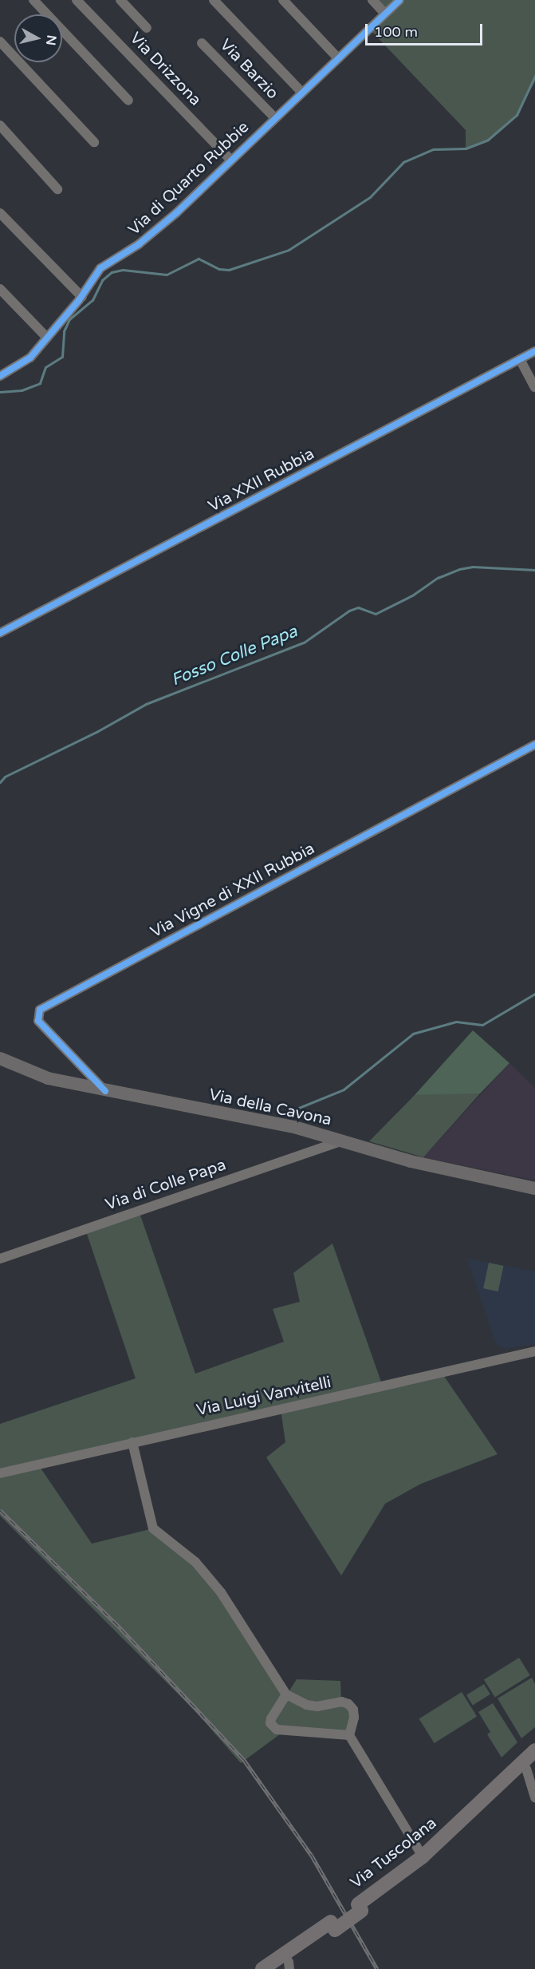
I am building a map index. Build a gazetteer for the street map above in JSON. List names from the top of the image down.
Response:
{
  "streets": {
    "main road": ["Via della Cavona", "Via Tuscolana"],
    "street": [
      "Via Drizzona",
      "Via Barzio",
      "Via di Quarto Rubbie",
      "Via XXII Rubbia",
      "Via Vigne di XXII Rubbia",
      "Via di Colle Papa",
      "Via Luigi Vanvitelli"
    ]
  },
  "crossings": [
    ["Via Drizzona", "Via di Quarto Rubbie"],
    ["Via Barzio", "Via di Quarto Rubbie"],
    ["Via Vigne di XXII Rubbia", "Via della Cavona"],
    ["Via della Cavona", "Via di Colle Papa"]
  ],
  "water": ["Fosso Colle Papa"],
  "scale_bar": "100 m",
  "north": "right"
}
